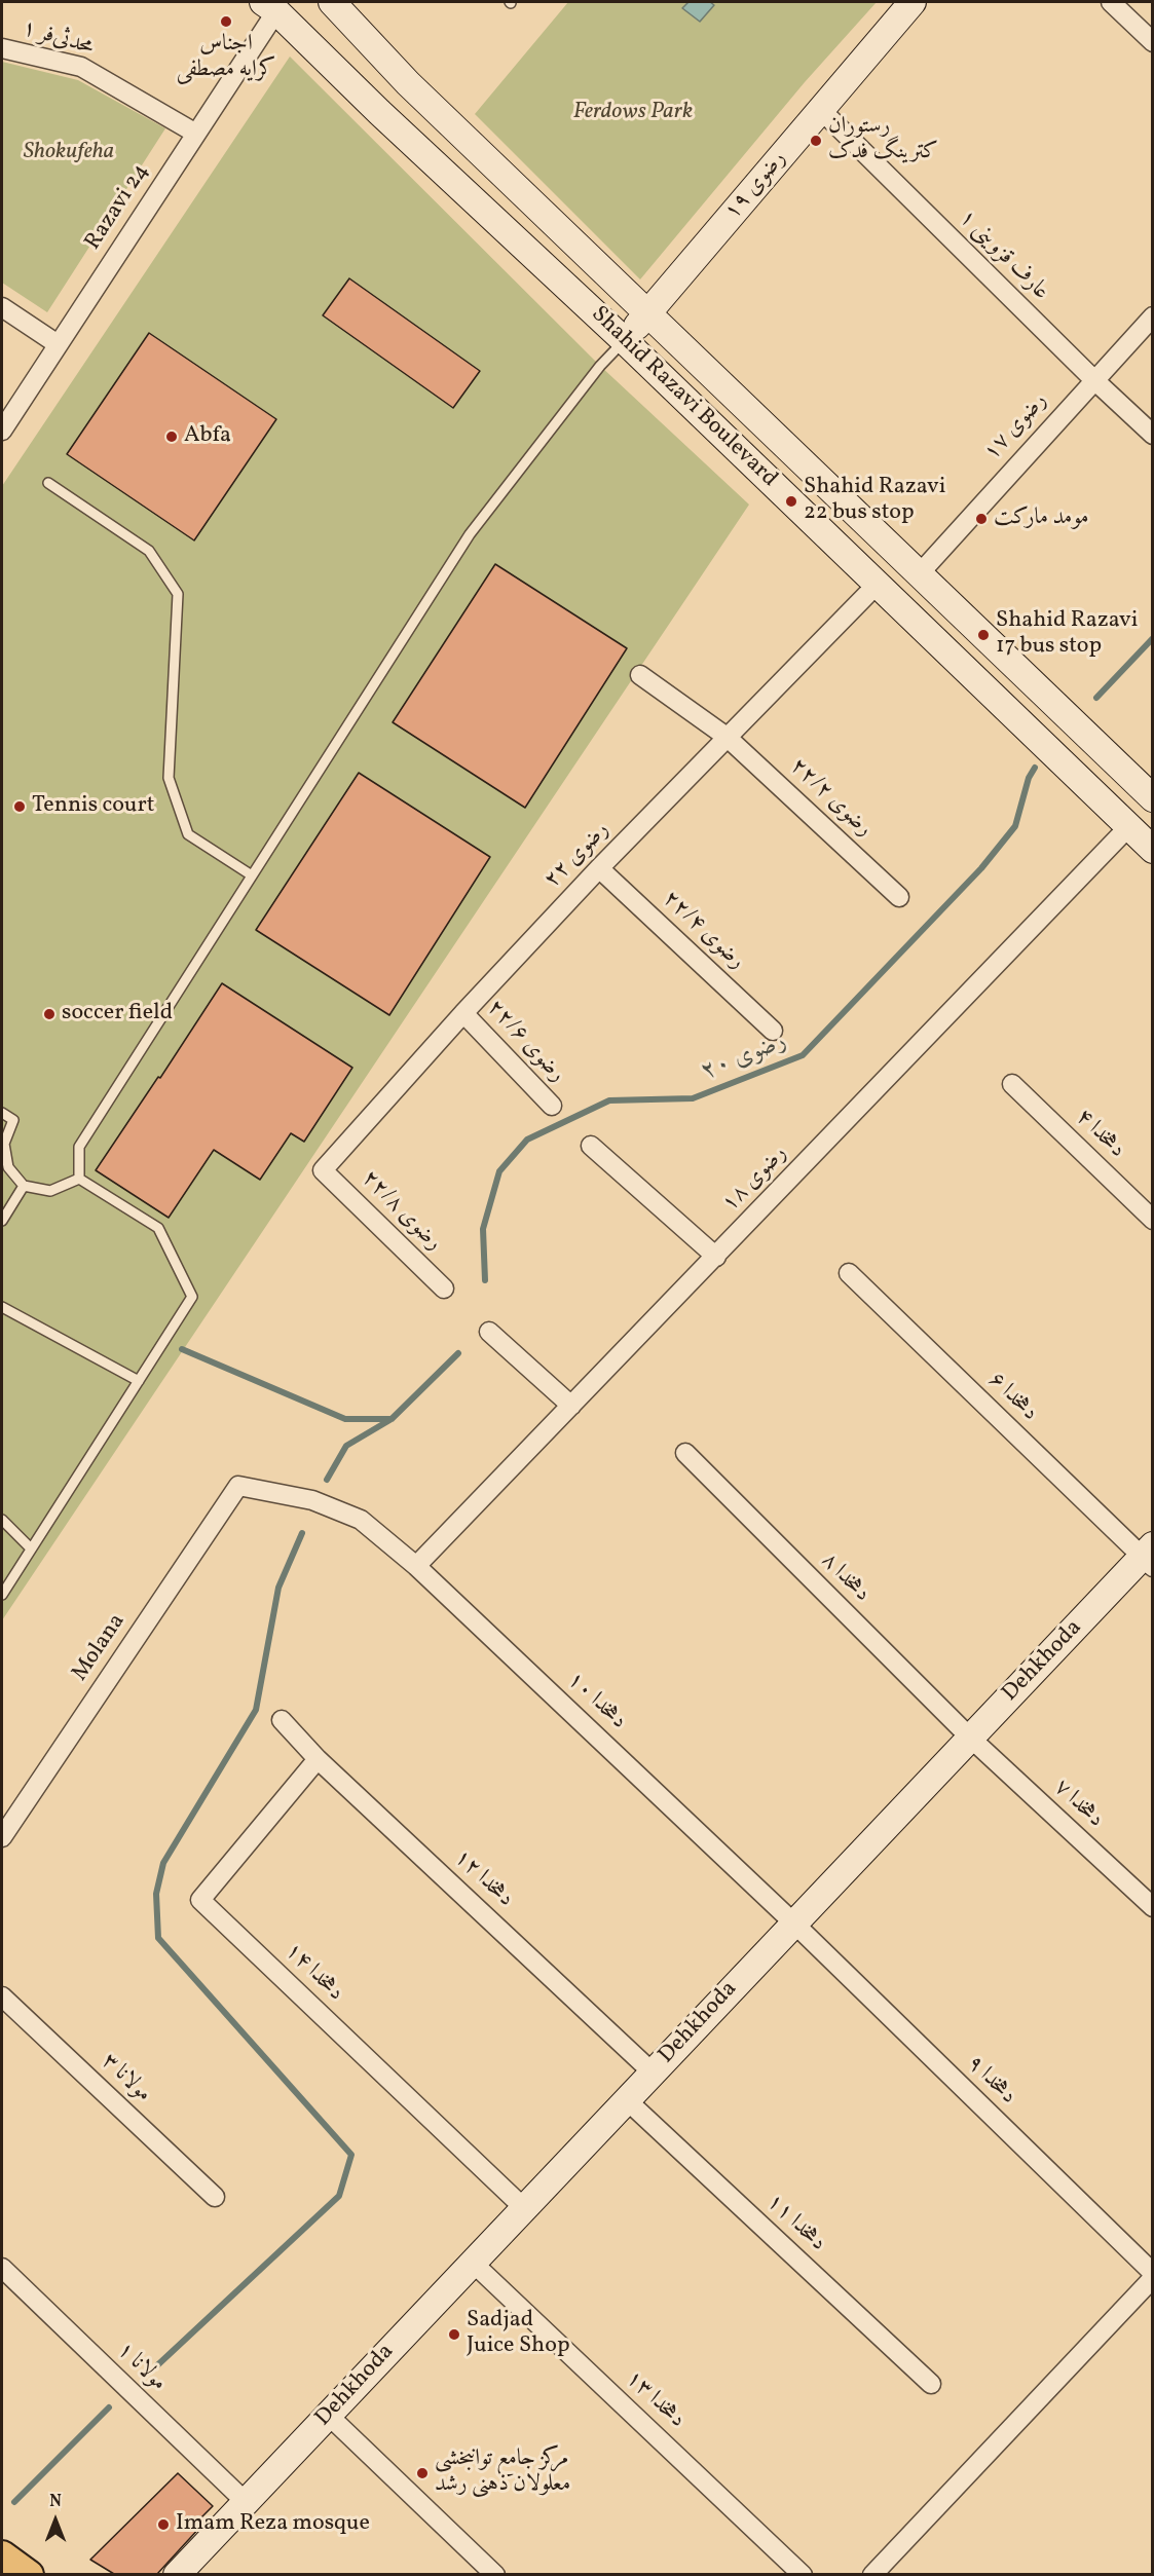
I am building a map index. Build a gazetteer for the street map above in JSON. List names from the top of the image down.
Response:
{
  "streets": {
    "street": [
      "محدثی‌فر ۱",
      "رضوی ۱۹",
      "Razavi 24",
      "عارف قزوینی ۱",
      "Shahid Razavi Boulevard",
      "رضوی ۱۷",
      "رضوی ۲۲/۲",
      "رضوی ۲۲",
      "رضوی ۲۲/۴",
      "رضوی ۲۲/۶",
      "دهخدا ۴",
      "رضوی ۱۸",
      "رضوی ۲۲/۸",
      "دهخدا ۶",
      "دهخدا ۸",
      "Molana",
      "Dehkhoda",
      "دهخدا ۱۰",
      "دهخدا ۷",
      "دهخدا ۱۲",
      "دهخدا ۱۴",
      "مولانا ۳",
      "دهخدا ۹",
      "دهخدا ۱۱",
      "مولانا ۱",
      "دهخدا ۱۳"
    ]
  },
  "crossings": [
    ["محدثی‌فر ۱", "Razavi 24"],
    ["رضوی ۱۹", "عارف قزوینی ۱"],
    ["رضوی ۱۹", "Shahid Razavi Boulevard"],
    ["Razavi 24", "Shahid Razavi Boulevard"],
    ["عارف قزوینی ۱", "رضوی ۱۷"],
    ["Shahid Razavi Boulevard", "رضوی ۱۷"],
    ["Shahid Razavi Boulevard", "رضوی ۲۲"],
    ["Shahid Razavi Boulevard", "رضوی ۱۸"],
    ["رضوی ۲۲/۲", "رضوی ۲۲"],
    ["رضوی ۲۲", "رضوی ۲۲/۴"],
    ["رضوی ۲۲", "رضوی ۲۲/۶"],
    ["رضوی ۲۲", "رضوی ۲۲/۸"],
    ["رضوی ۱۸", "دهخدا ۱۰"],
    ["دهخدا ۶", "Dehkhoda"],
    ["دهخدا ۸", "Dehkhoda"],
    ["دهخدا ۸", "دهخدا ۷"],
    ["Molana", "دهخدا ۱۰"],
    ["Dehkhoda", "دهخدا ۱۰"],
    ["Dehkhoda", "دهخدا ۷"],
    ["Dehkhoda", "دهخدا ۱۲"],
    ["Dehkhoda", "دهخدا ۱۴"],
    ["Dehkhoda", "دهخدا ۹"],
    ["Dehkhoda", "دهخدا ۱۱"],
    ["Dehkhoda", "مولانا ۱"],
    ["Dehkhoda", "دهخدا ۱۳"],
    ["دهخدا ۱۰", "دهخدا ۹"],
    ["دهخدا ۱۲", "دهخدا ۱۴"]
  ],
  "water": ["رضوی ۲۰"],
  "parks": ["Ferdows Park", "Shokufeha"],
  "places": [
    "اجناس کرایه مصطفی",
    "رستوران کترینگ فدک",
    "Abfa",
    "Shahid Razavi 22 bus stop",
    "مومد مارکت",
    "Shahid Razavi 17 bus stop",
    "Tennis court",
    "soccer field",
    "Sadjad Juice Shop",
    "مرکز جامع توانبخشی معلولان ذهنی رشد",
    "Imam Reza mosque"
  ],
  "north": "top"
}
